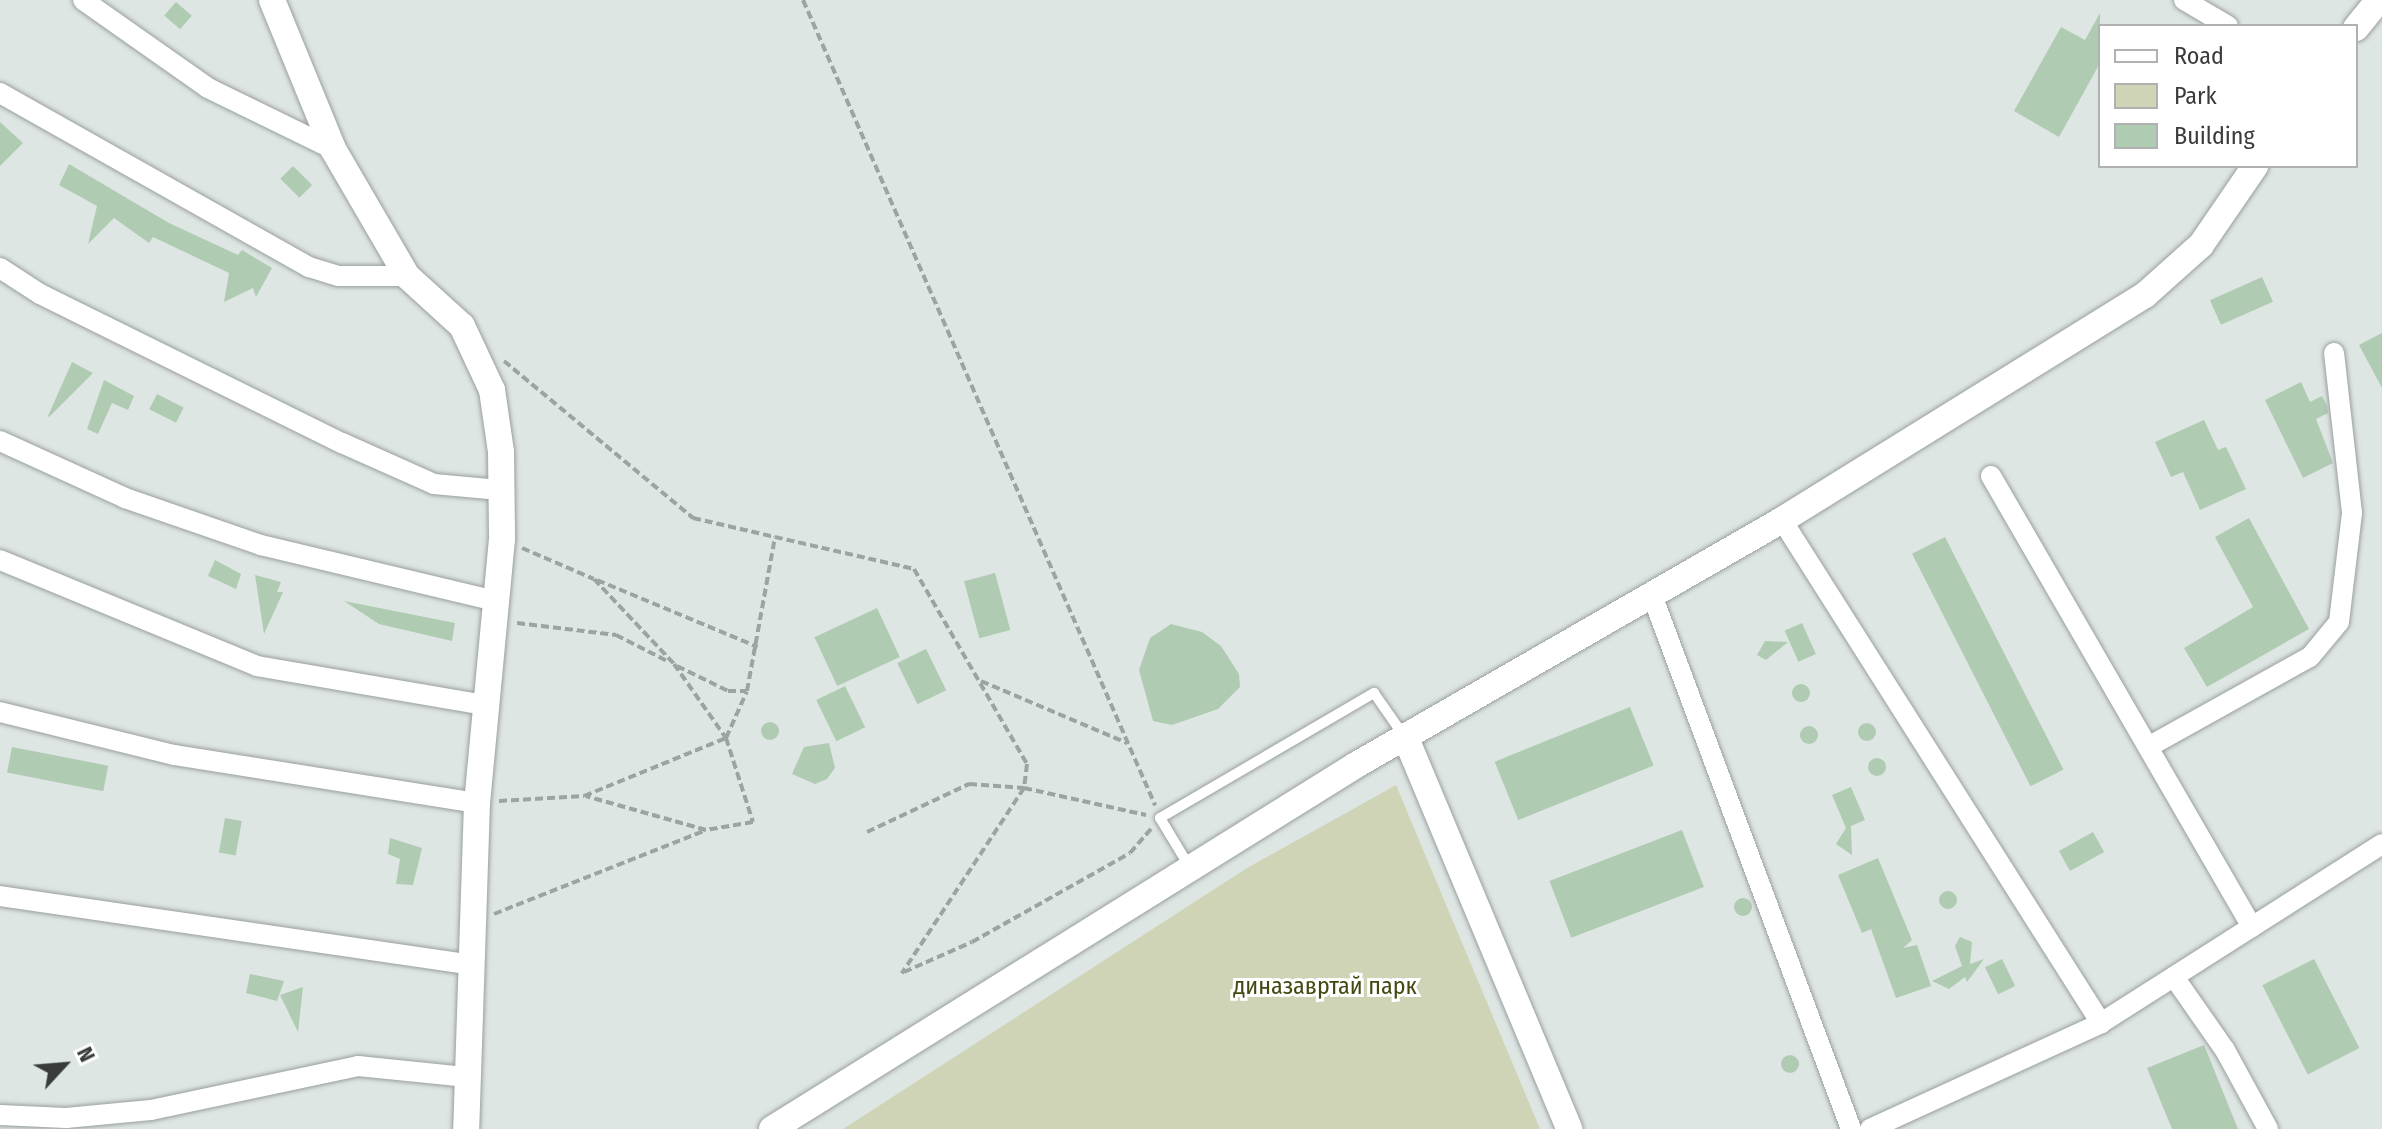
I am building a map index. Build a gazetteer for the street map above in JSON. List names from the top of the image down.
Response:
{
  "parks": ["диназавртай парк"],
  "legend": ["Road", "Park", "Building"],
  "north": "top right"
}
